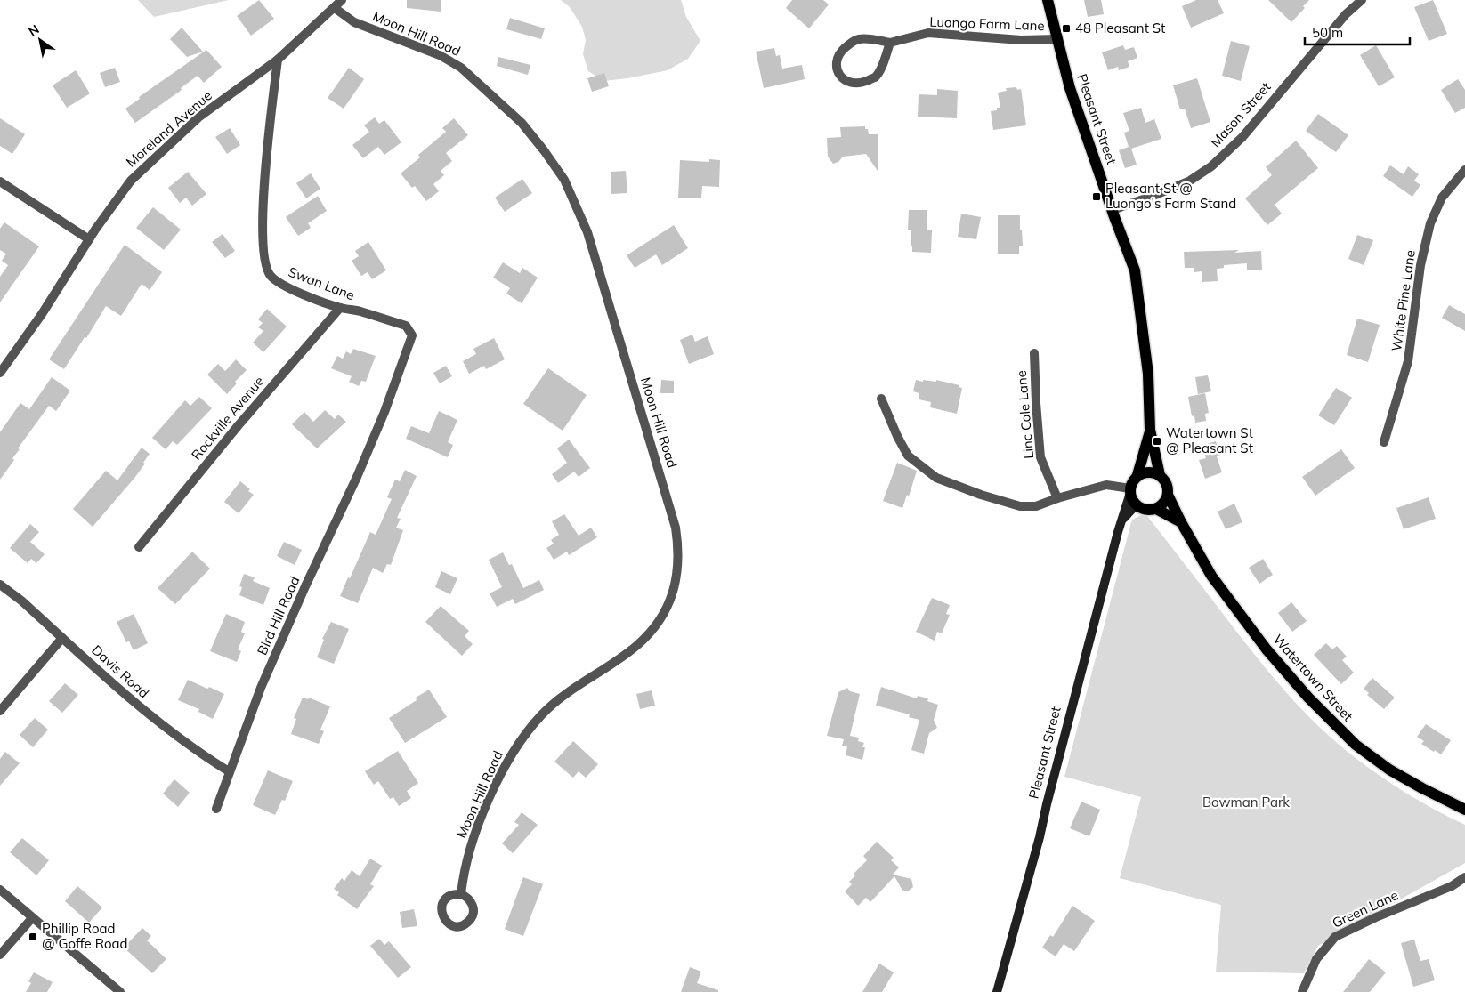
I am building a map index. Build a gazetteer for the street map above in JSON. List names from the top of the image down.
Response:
{
  "streets": {
    "main road": ["Pleasant Street", "Watertown Street"],
    "street": [
      "Luongo Farm Lane",
      "Moon Hill Road",
      "Mason Street",
      "Moreland Avenue",
      "Swan Lane",
      "White Pine Lane",
      "Linc Cole Lane",
      "Rockville Avenue",
      "Bird Hill Road",
      "Davis Road",
      "Green Lane"
    ]
  },
  "crossings": [
    ["Luongo Farm Lane", "Pleasant Street"],
    ["Moon Hill Road", "Moreland Avenue"],
    ["Mason Street", "Pleasant Street"],
    ["Pleasant Street", "Watertown Street"],
    ["Moreland Avenue", "Swan Lane"],
    ["Swan Lane", "Rockville Avenue"],
    ["Swan Lane", "Bird Hill Road"],
    ["Bird Hill Road", "Davis Road"]
  ],
  "parks": ["Bowman Park"],
  "places": {
    "transit": [
      "48 Pleasant St",
      "Pleasant St @ Luongo's Farm Stand",
      "Watertown St @ Pleasant St",
      "Phillip Road @ Goffe Road"
    ]
  },
  "scale_bar": "50 m",
  "north": "top left"
}
